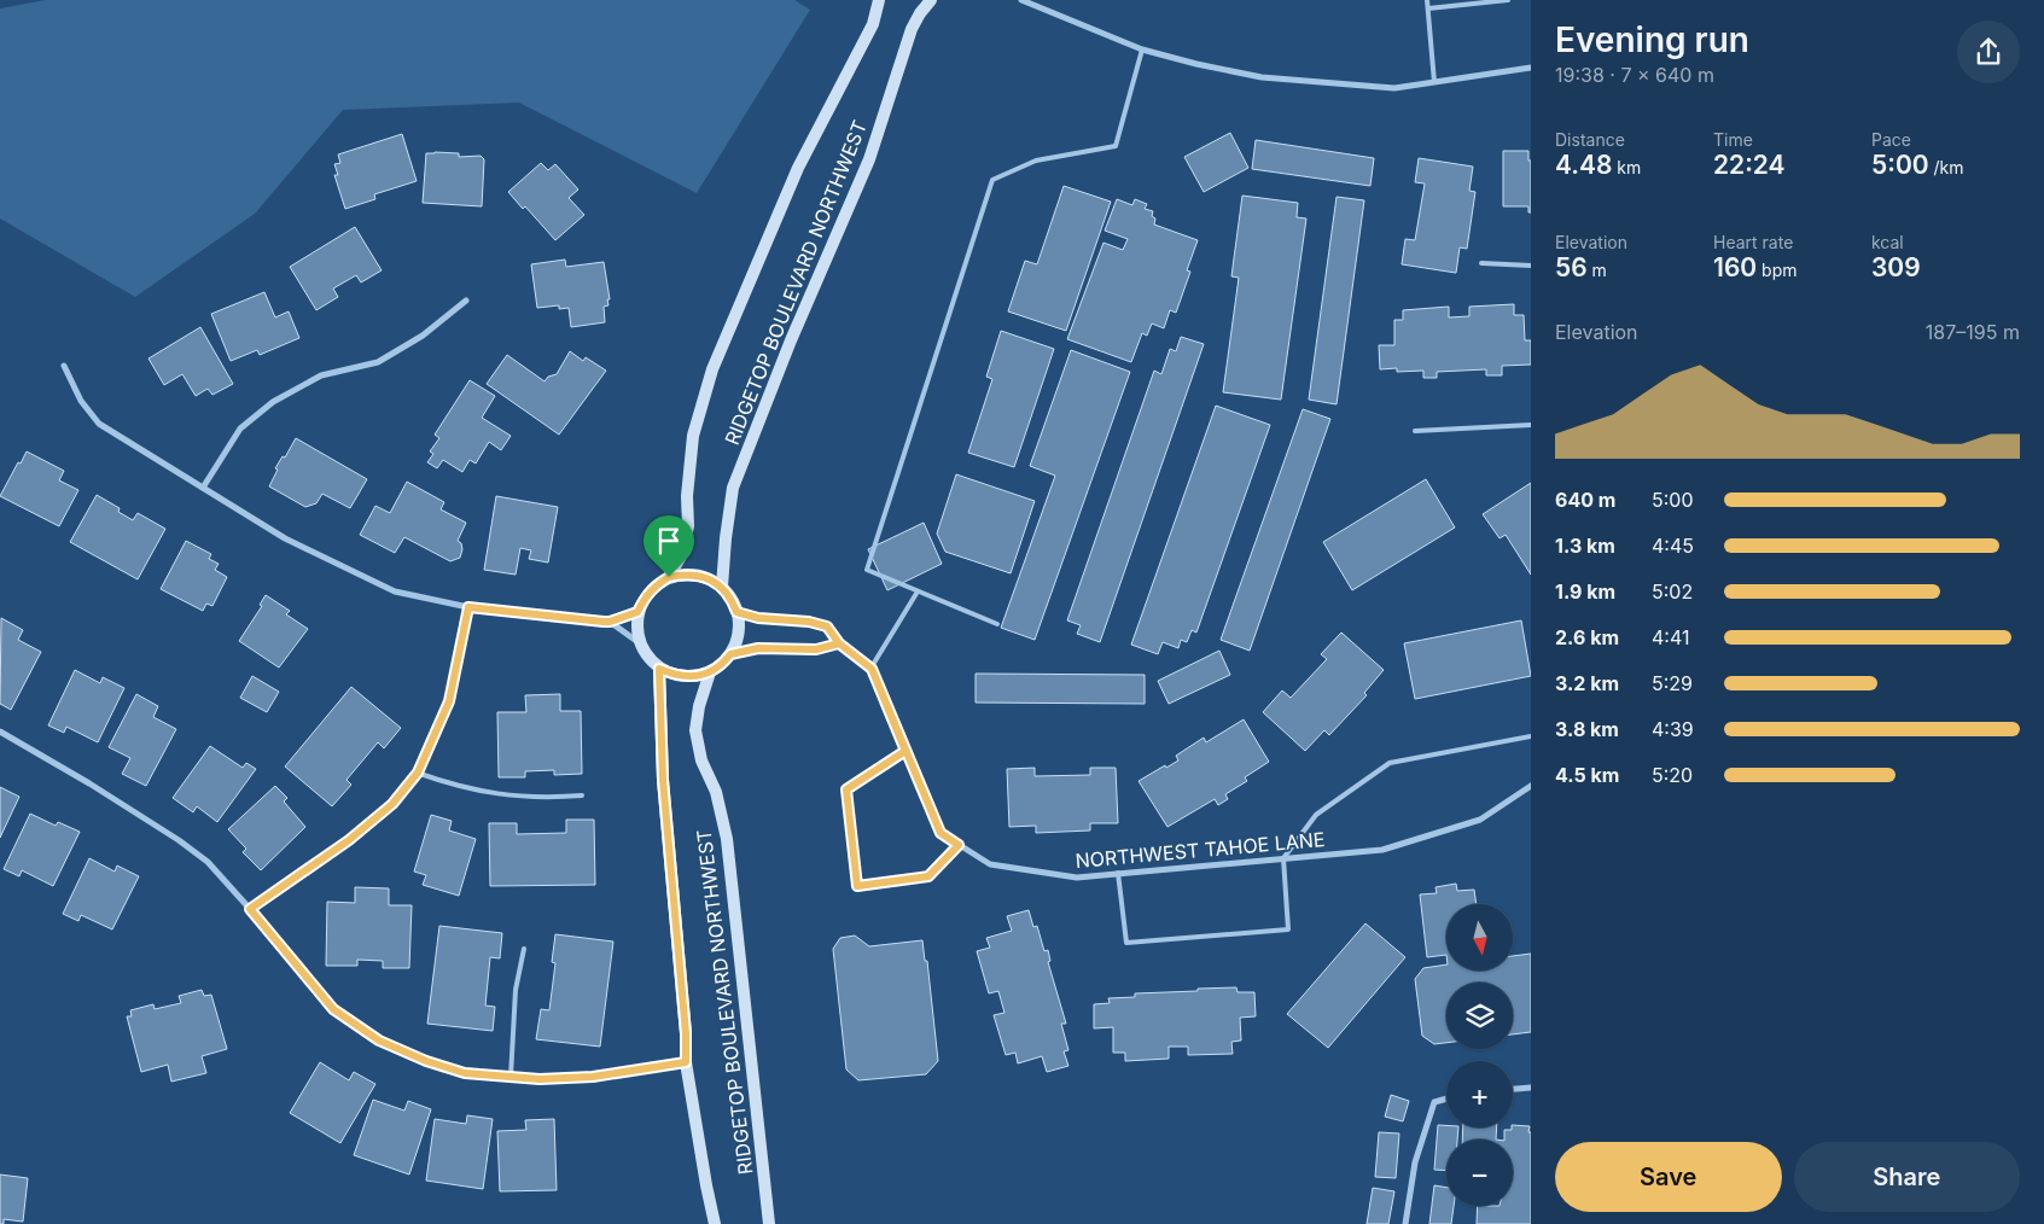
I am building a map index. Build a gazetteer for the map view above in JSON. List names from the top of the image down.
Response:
{
  "streets": {
    "main road": ["RIDGETOP BOULEVARD NORTHWEST"],
    "street": ["NORTHWEST TAHOE LANE"]
  },
  "crossings": [
    ["RIDGETOP BOULEVARD NORTHWEST", "NORTHWEST TAHOE LANE"]
  ],
  "north": "bottom",
  "page": {
    "heading": ["Evening run", "19:38 · 7 × 640 m"],
    "stats": [
      ["Distance", "4.48 km"],
      ["Time", "22:24"],
      ["Pace", "5:00 /km"],
      ["Elevation", "56 m"],
      ["Heart rate", "160 bpm"],
      ["kcal", "309"]
    ],
    "chart": ["Elevation", "187–195 m"],
    "list": [
      {
        "name": "640 m",
        "note": "5:00"
      },
      {
        "name": "1.3 km",
        "note": "4:45"
      },
      {
        "name": "1.9 km",
        "note": "5:02"
      },
      {
        "name": "2.6 km",
        "note": "4:41"
      },
      {
        "name": "3.2 km",
        "note": "5:29"
      },
      {
        "name": "3.8 km",
        "note": "4:39"
      },
      {
        "name": "4.5 km",
        "note": "5:20"
      }
    ],
    "map_buttons": ["+", "−"],
    "buttons": ["Save", "Share"]
  }
}
